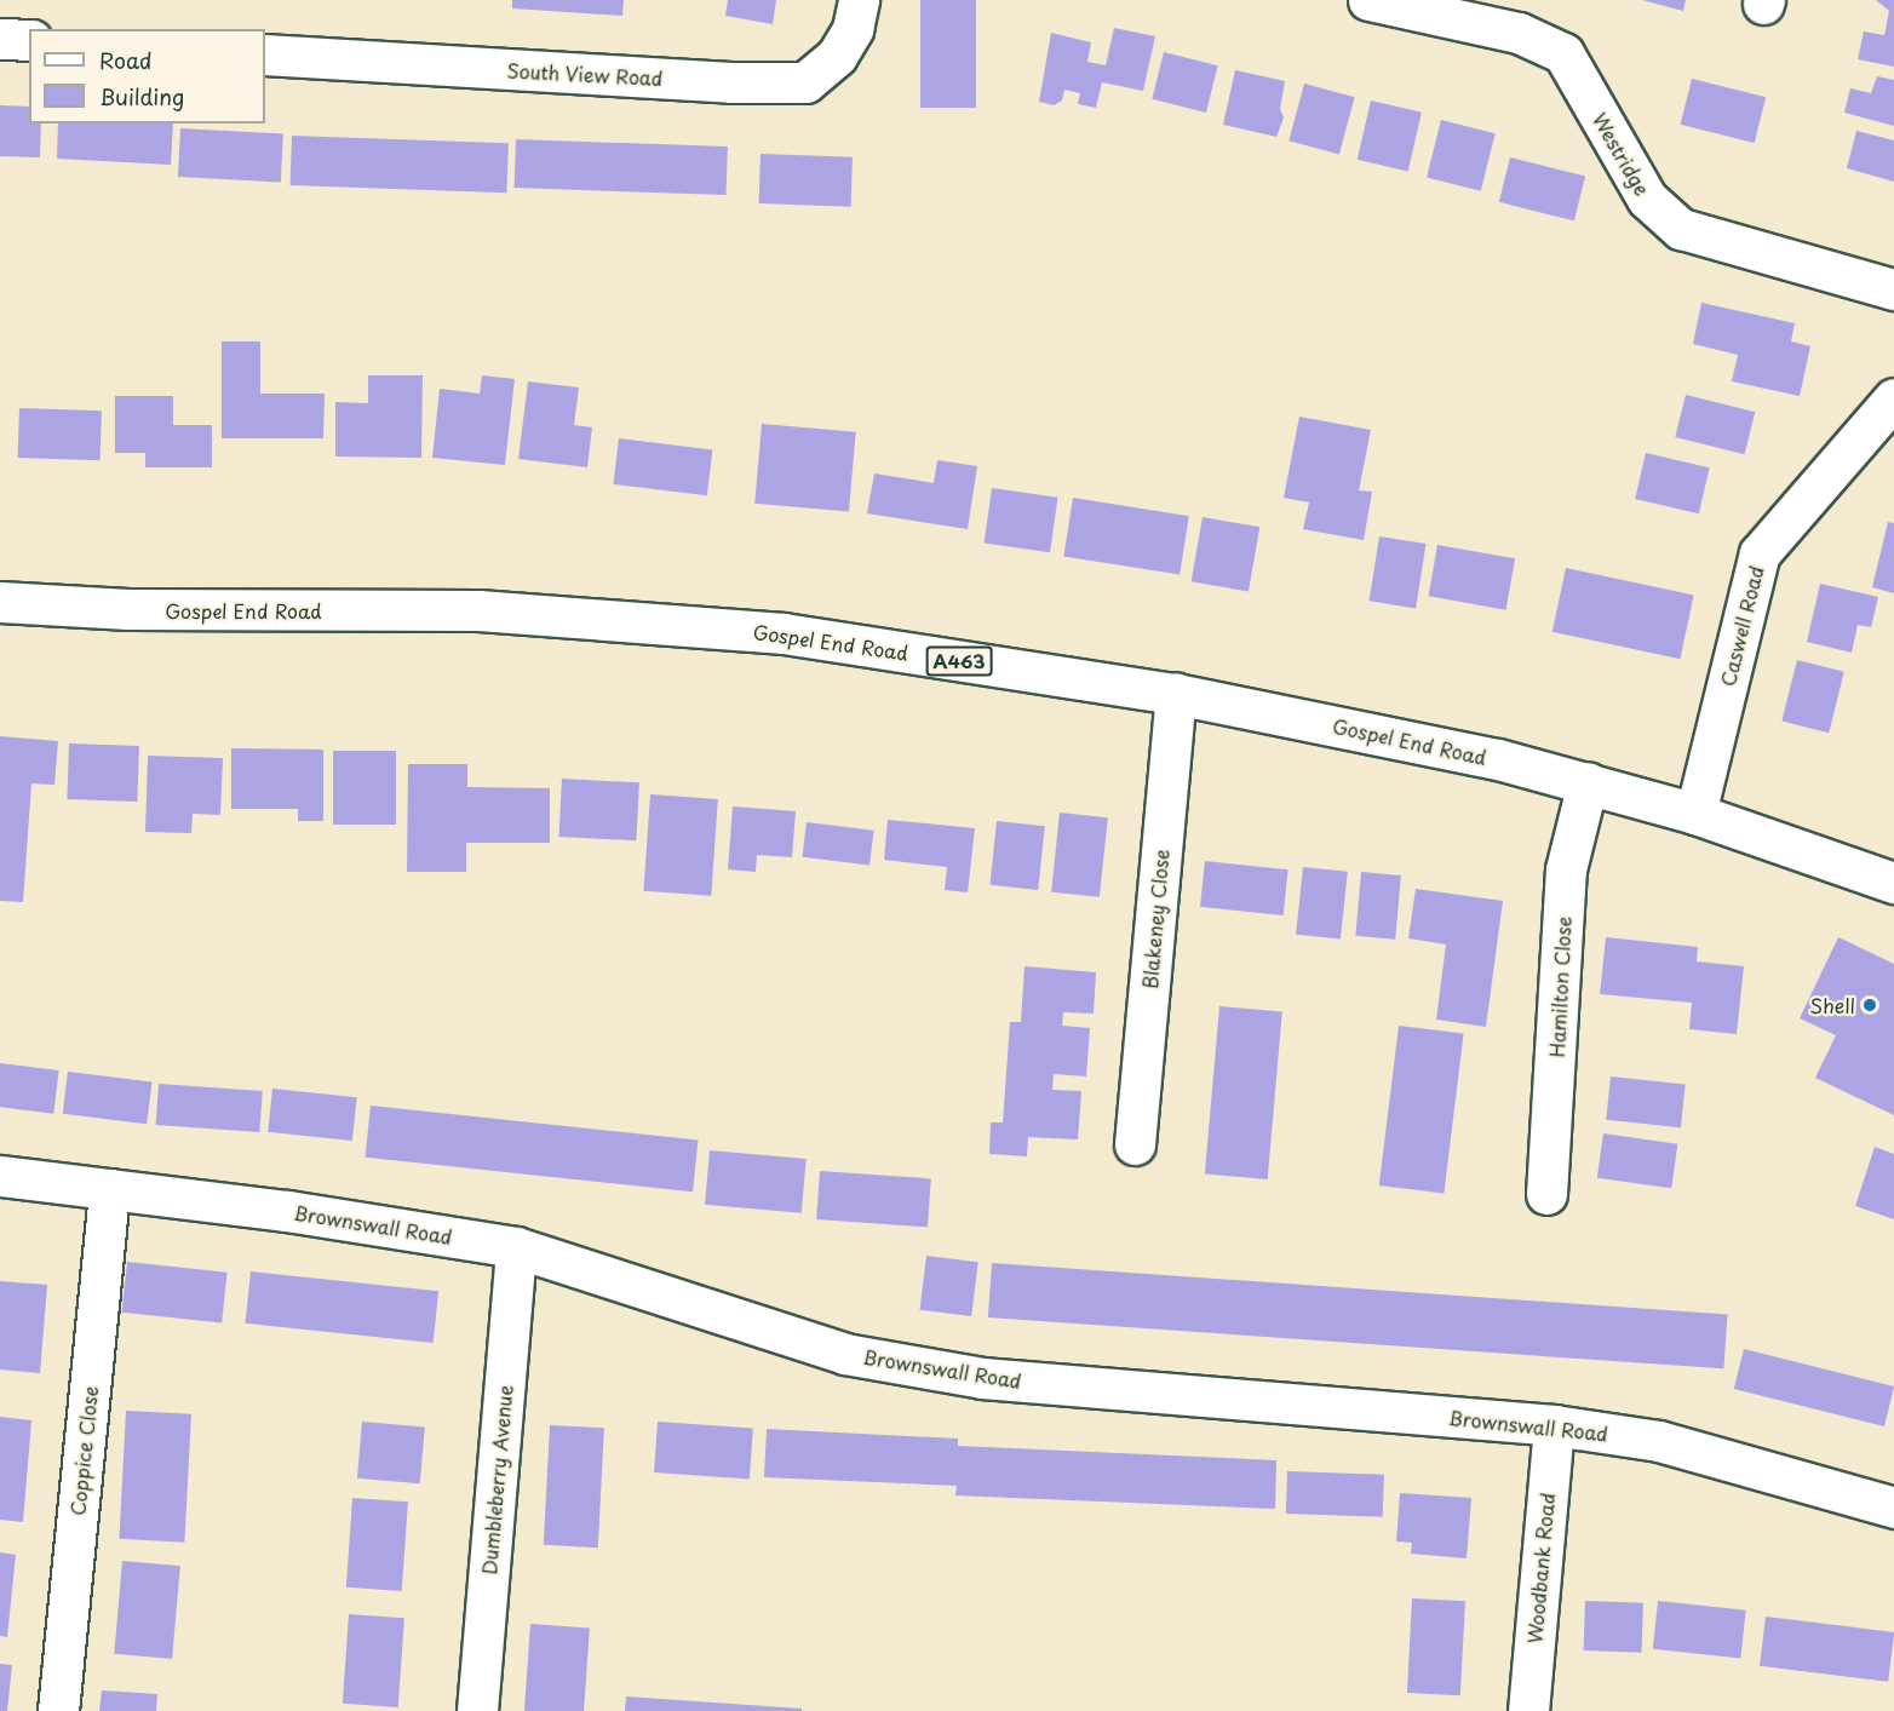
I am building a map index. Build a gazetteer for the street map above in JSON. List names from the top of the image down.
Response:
{
  "streets": {
    "street": [
      "South View Road",
      "Westridge",
      "Gospel End Road",
      "Caswell Road",
      "A463",
      "Blakeney Close",
      "Hamilton Close",
      "Brownswall Road",
      "Coppice Close",
      "Dumbleberry Avenue",
      "Woodbank Road"
    ]
  },
  "crossings": [
    ["Gospel End Road", "Caswell Road"],
    ["Gospel End Road", "Blakeney Close"],
    ["Gospel End Road", "Hamilton Close"],
    ["Brownswall Road", "Coppice Close"],
    ["Brownswall Road", "Dumbleberry Avenue"],
    ["Brownswall Road", "Woodbank Road"]
  ],
  "places": ["Shell"],
  "legend": ["Road", "Building"]
}
